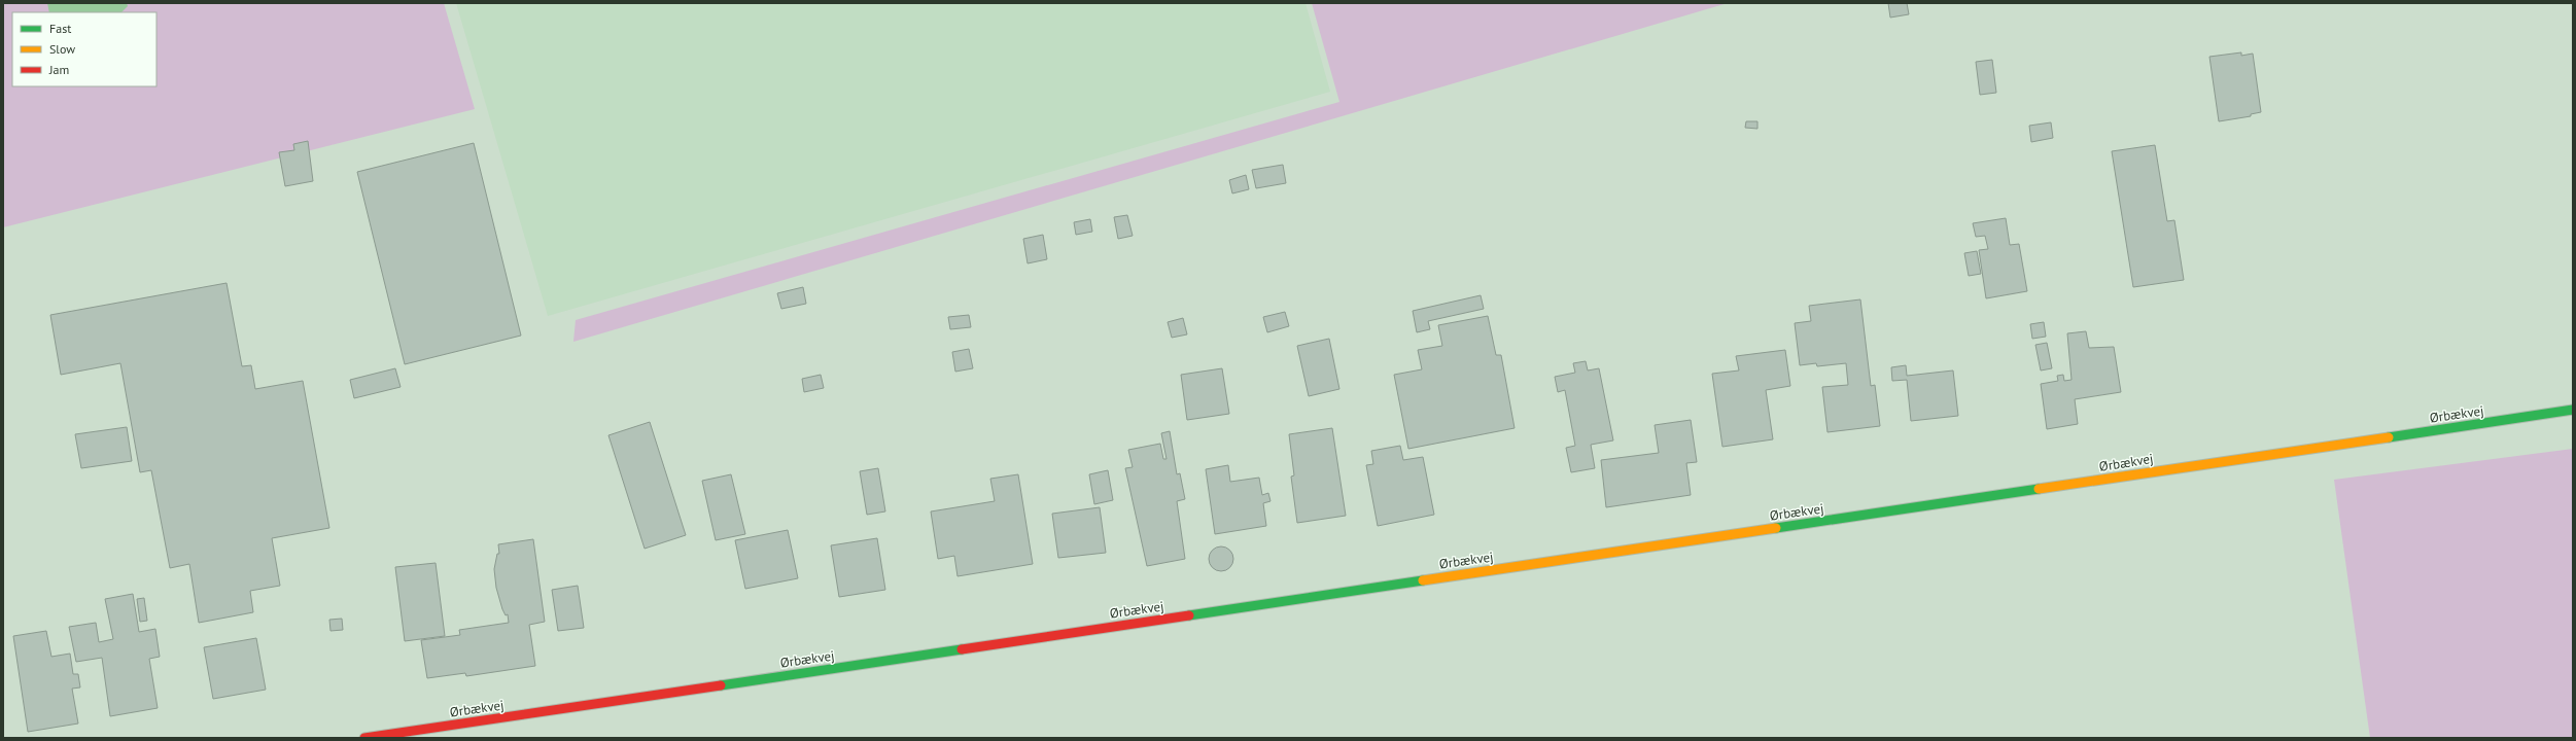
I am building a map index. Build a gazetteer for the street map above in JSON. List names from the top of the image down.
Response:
{
  "streets": {
    "street": ["Ørbækvej"]
  },
  "legend": ["Fast", "Slow", "Jam"]
}
